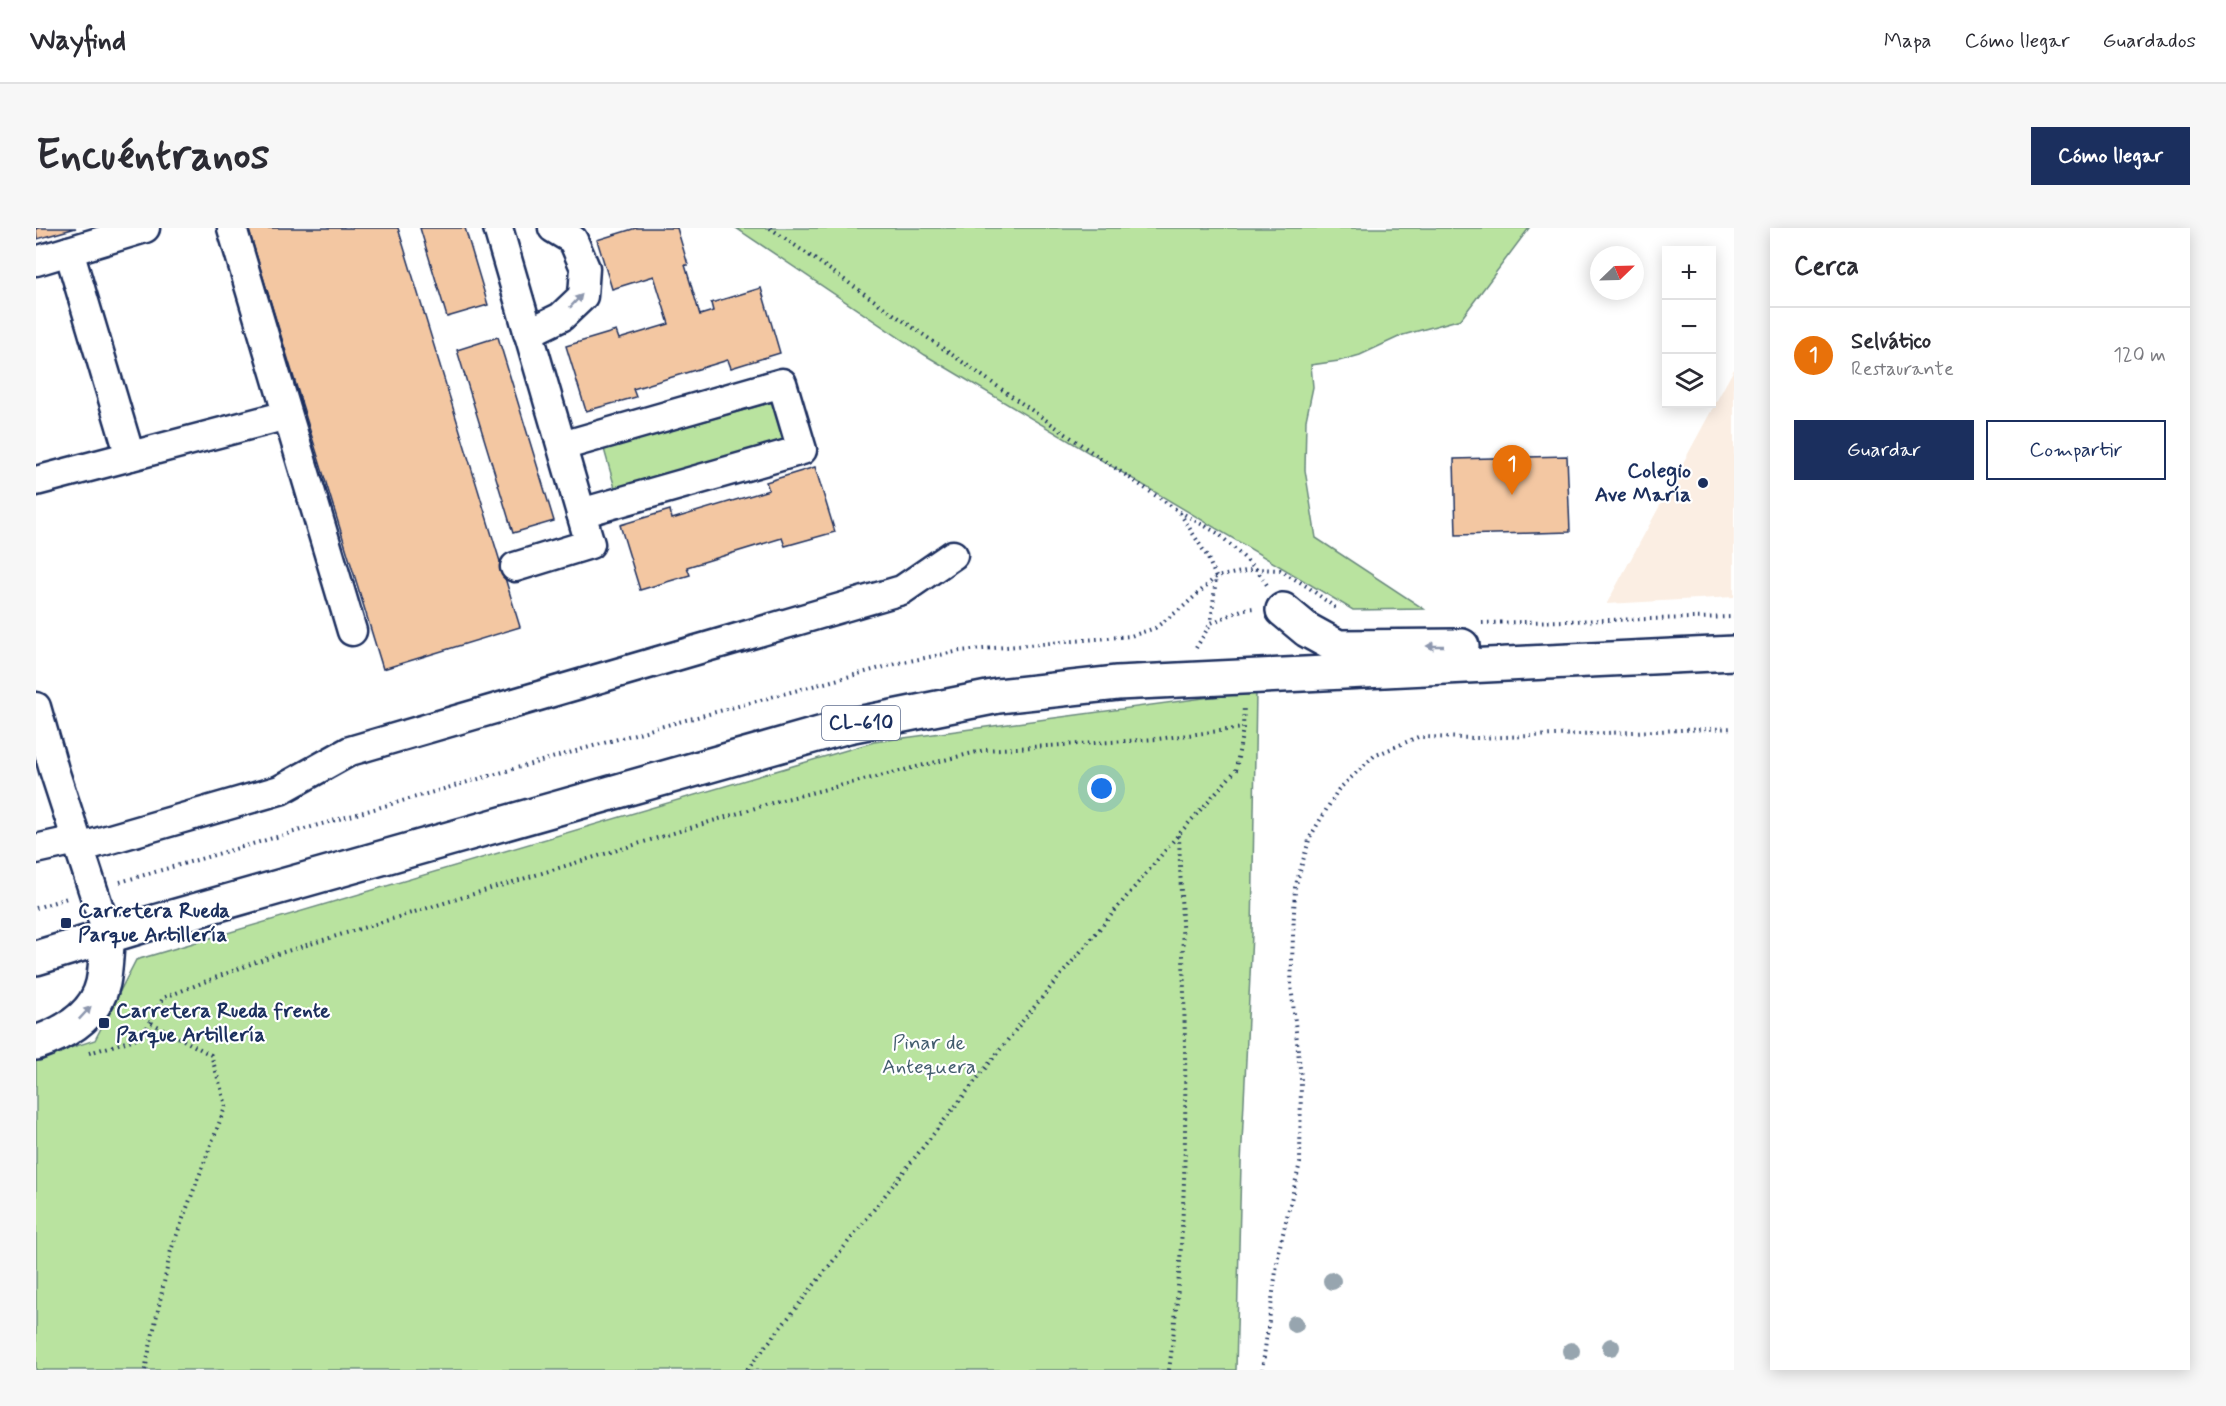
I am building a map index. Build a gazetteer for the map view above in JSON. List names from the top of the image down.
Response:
{
  "streets": {
    "main road": ["CL-610"]
  },
  "parks": ["Pinar de Antequera"],
  "places": {
    "other": ["Colegio Ave María"],
    "transit": ["Carretera Rueda Parque Artillería", "Carretera Rueda frente Parque Artillería"]
  },
  "north": "top right",
  "page": {
    "header": "Wayfind",
    "nav": ["Mapa", "Cómo llegar", "Guardados"],
    "buttons": [
      "Cómo llegar",
      ["Guardar", "Compartir"]
    ],
    "title": "Encuéntranos",
    "heading": "Cerca",
    "map_buttons": ["+", "−"],
    "list": [
      {
        "mark": "1",
        "name": "Selvático",
        "note": "Restaurante",
        "value": "120 m"
      }
    ],
    "pins": "1"
  }
}
